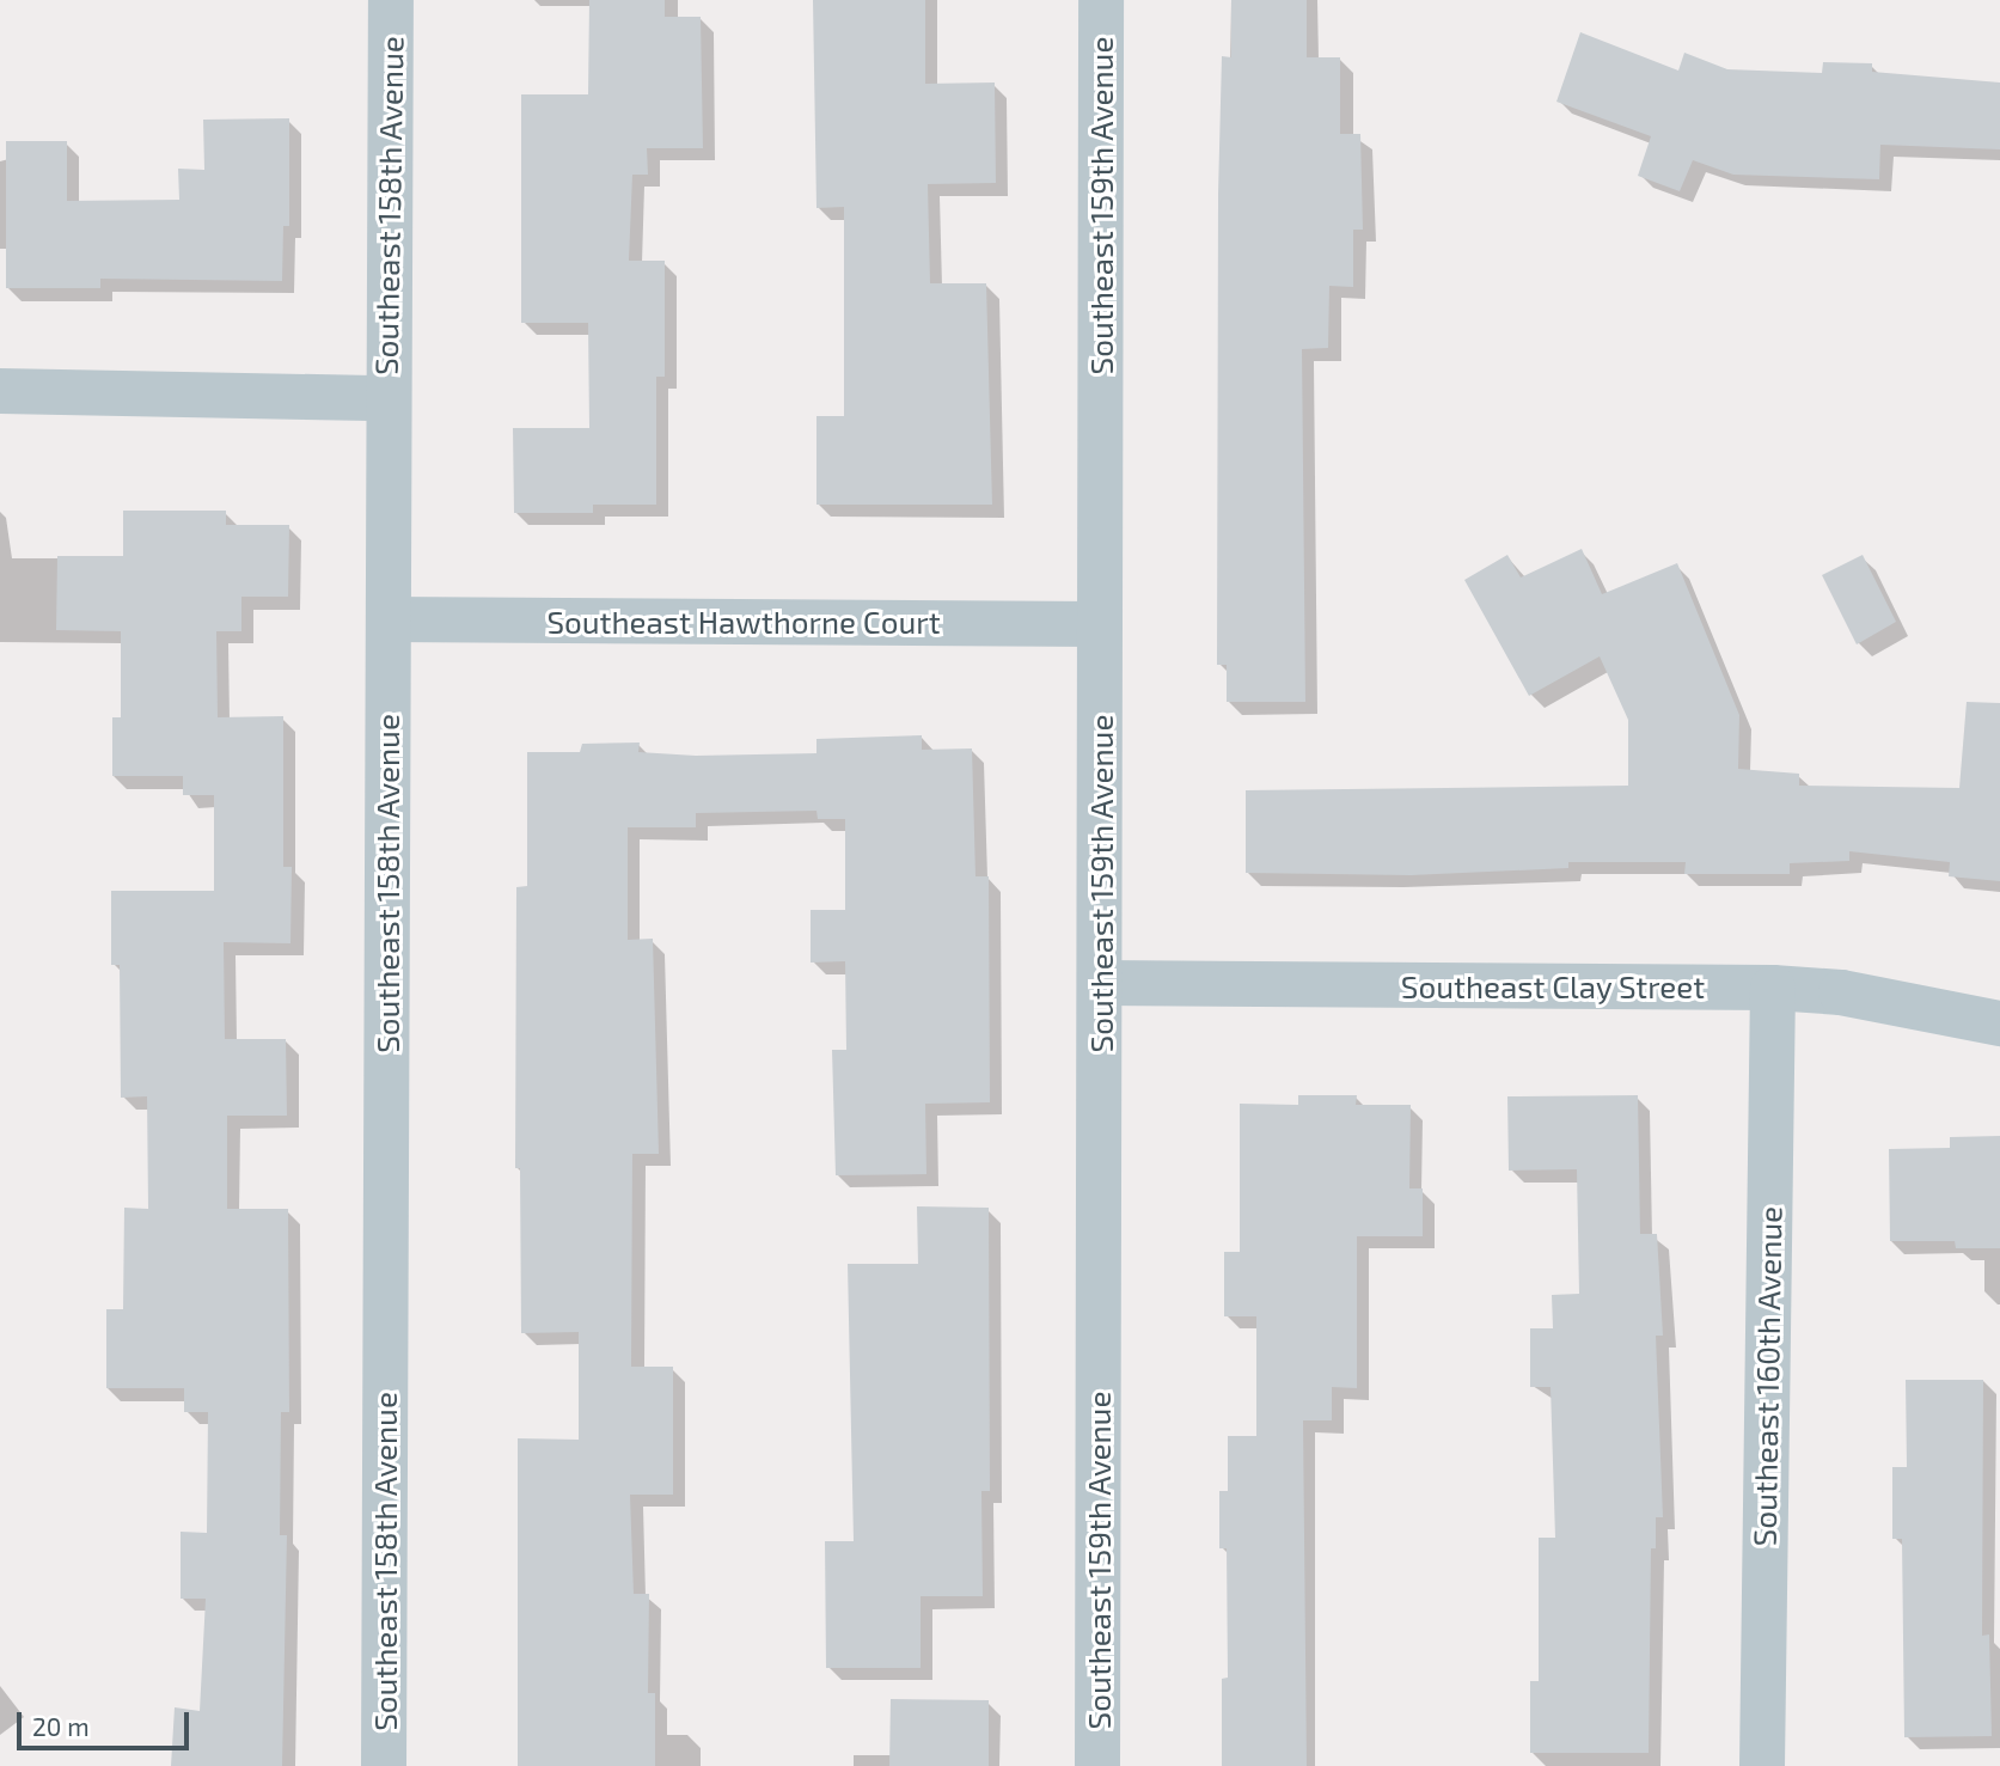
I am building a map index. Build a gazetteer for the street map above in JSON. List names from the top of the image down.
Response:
{
  "streets": {
    "street": [
      "Southeast 158th Avenue",
      "Southeast 159th Avenue",
      "Southeast Hawthorne Court",
      "Southeast Clay Street",
      "Southeast 160th Avenue"
    ]
  },
  "crossings": [
    ["Southeast 158th Avenue", "Southeast Hawthorne Court"],
    ["Southeast 159th Avenue", "Southeast Hawthorne Court"],
    ["Southeast 159th Avenue", "Southeast Clay Street"],
    ["Southeast Clay Street", "Southeast 160th Avenue"]
  ],
  "scale_bar": "20 m"
}
